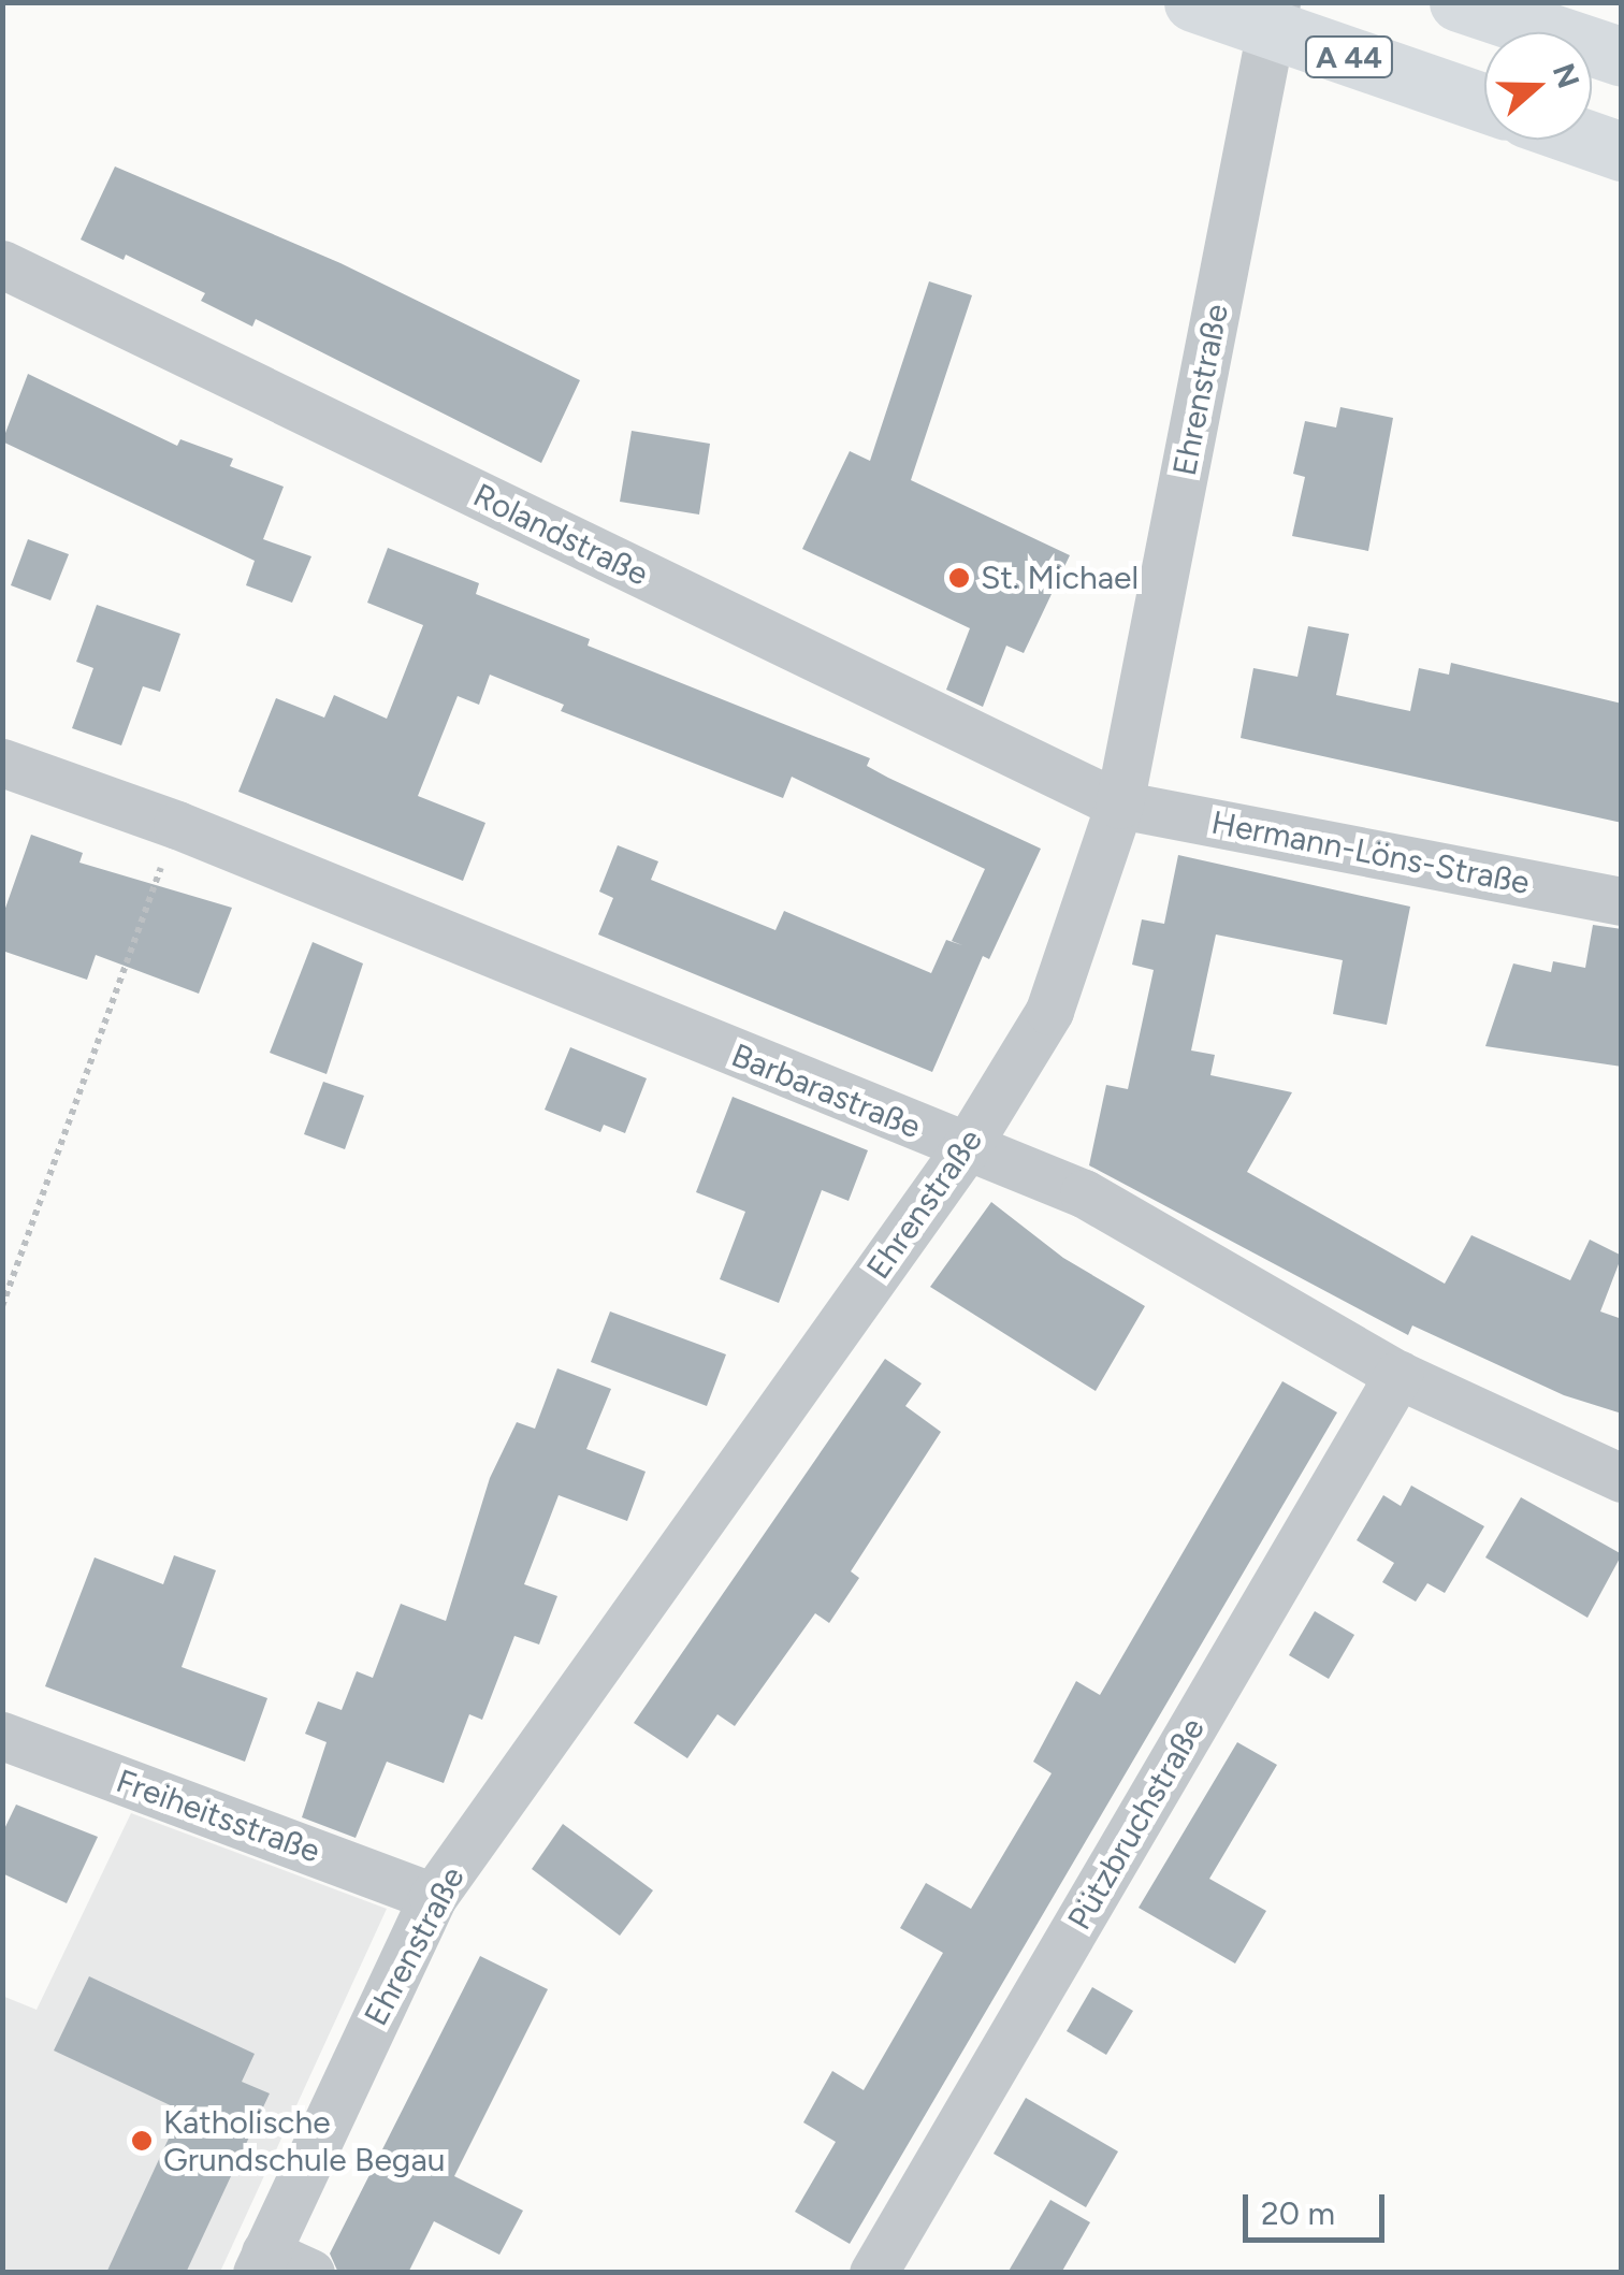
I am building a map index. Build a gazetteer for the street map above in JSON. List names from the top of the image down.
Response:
{
  "streets": {
    "highway": ["A 44"],
    "street": [
      "Ehrenstraße",
      "Rolandstraße",
      "Hermann-Löns-Straße",
      "Barbarastraße",
      "Freiheitsstraße",
      "Pützbruchstraße"
    ]
  },
  "crossings": [
    ["Ehrenstraße", "Rolandstraße"],
    ["Ehrenstraße", "Hermann-Löns-Straße"],
    ["Ehrenstraße", "Barbarastraße"],
    ["Ehrenstraße", "Freiheitsstraße"],
    ["Rolandstraße", "Hermann-Löns-Straße"],
    ["Barbarastraße", "Pützbruchstraße"]
  ],
  "places": ["St. Michael", "Katholische Grundschule Begau"],
  "scale_bar": "20 m",
  "north": "right"
}
